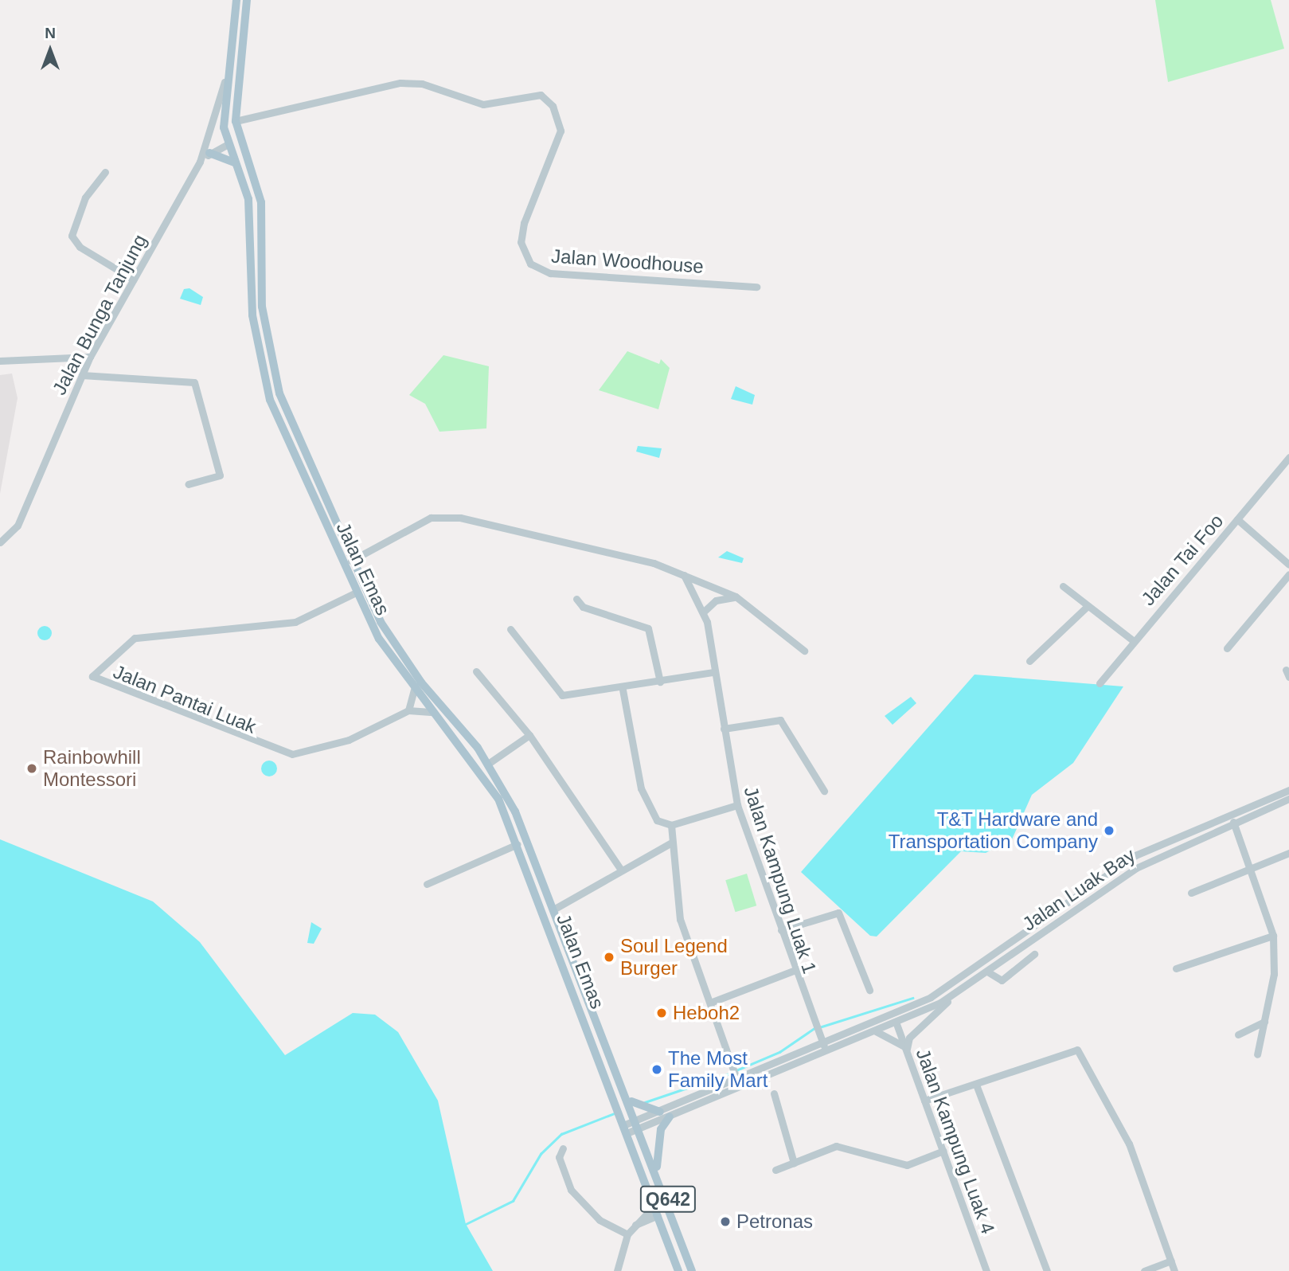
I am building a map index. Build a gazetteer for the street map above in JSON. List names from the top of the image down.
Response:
{
  "streets": {
    "main road": ["Jalan Emas", "Q642"],
    "street": [
      "Jalan Woodhouse",
      "Jalan Bunga Tanjung",
      "Jalan Tai Foo",
      "Jalan Pantai Luak",
      "Jalan Kampung Luak 1",
      "Jalan Luak Bay",
      "Jalan Kampung Luak 4"
    ]
  },
  "crossings": [
    ["Jalan Woodhouse", "Jalan Emas"],
    ["Jalan Emas", "Jalan Pantai Luak"],
    ["Jalan Emas", "Q642"],
    ["Jalan Luak Bay", "Jalan Kampung Luak 4"]
  ],
  "places": [
    "Rainbowhill Montessori",
    "T&T Hardware and Transportation Company",
    "Soul Legend Burger",
    "Heboh2",
    "The Most Family Mart",
    "Petronas"
  ],
  "north": "top"
}
